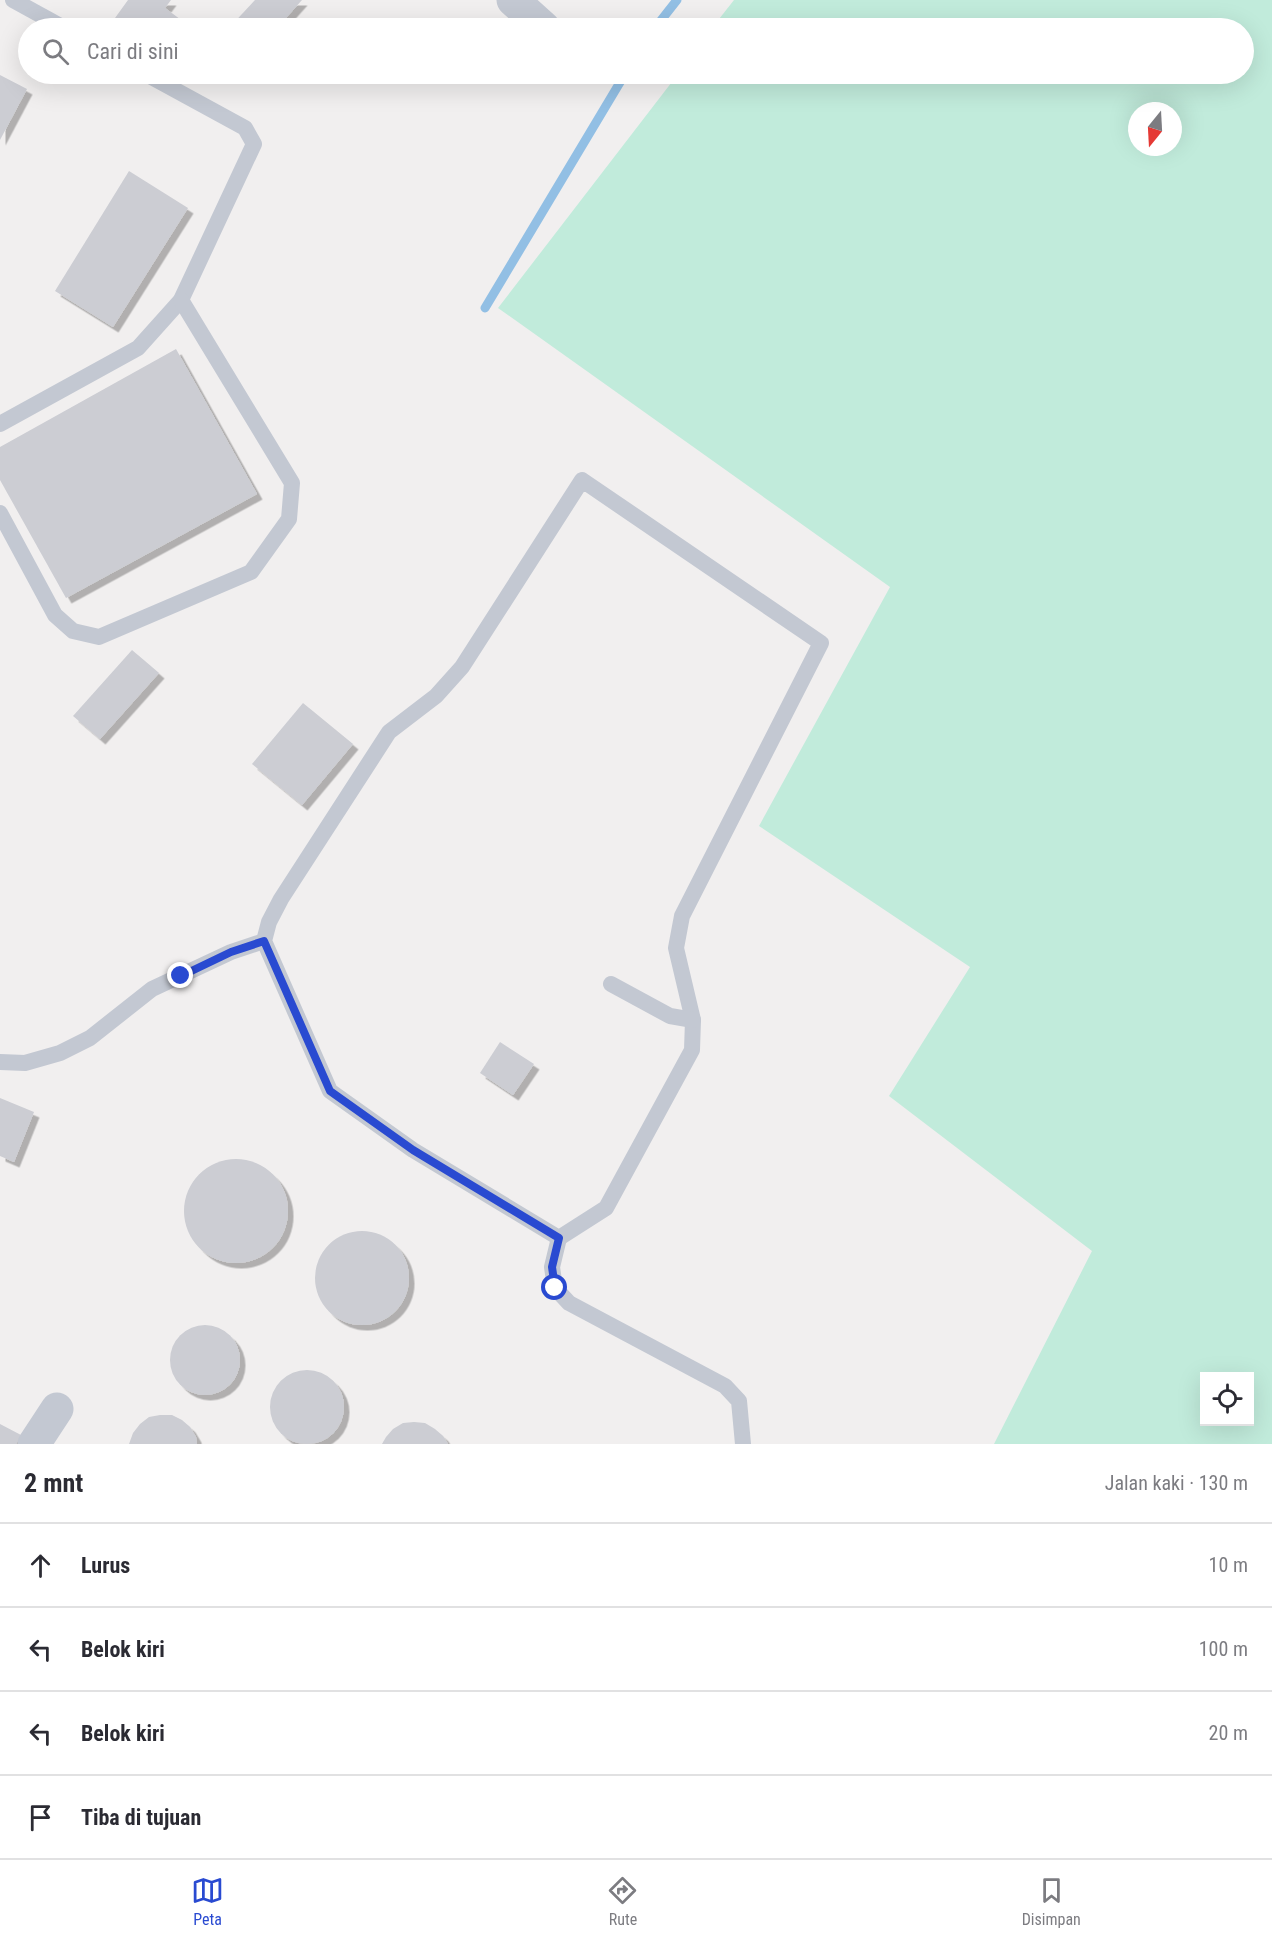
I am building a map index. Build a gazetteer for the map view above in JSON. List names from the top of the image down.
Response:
{
  "north": "bottom",
  "page": {
    "search": "Cari di sini",
    "heading": ["2 mnt", "Jalan kaki · 130 m"],
    "list": [
      ["Lurus", "10 m"],
      ["Belok kiri", "100 m"],
      ["Belok kiri", "20 m"],
      "Tiba di tujuan"
    ],
    "nav": ["Peta", "Rute", "Disimpan"]
  }
}
